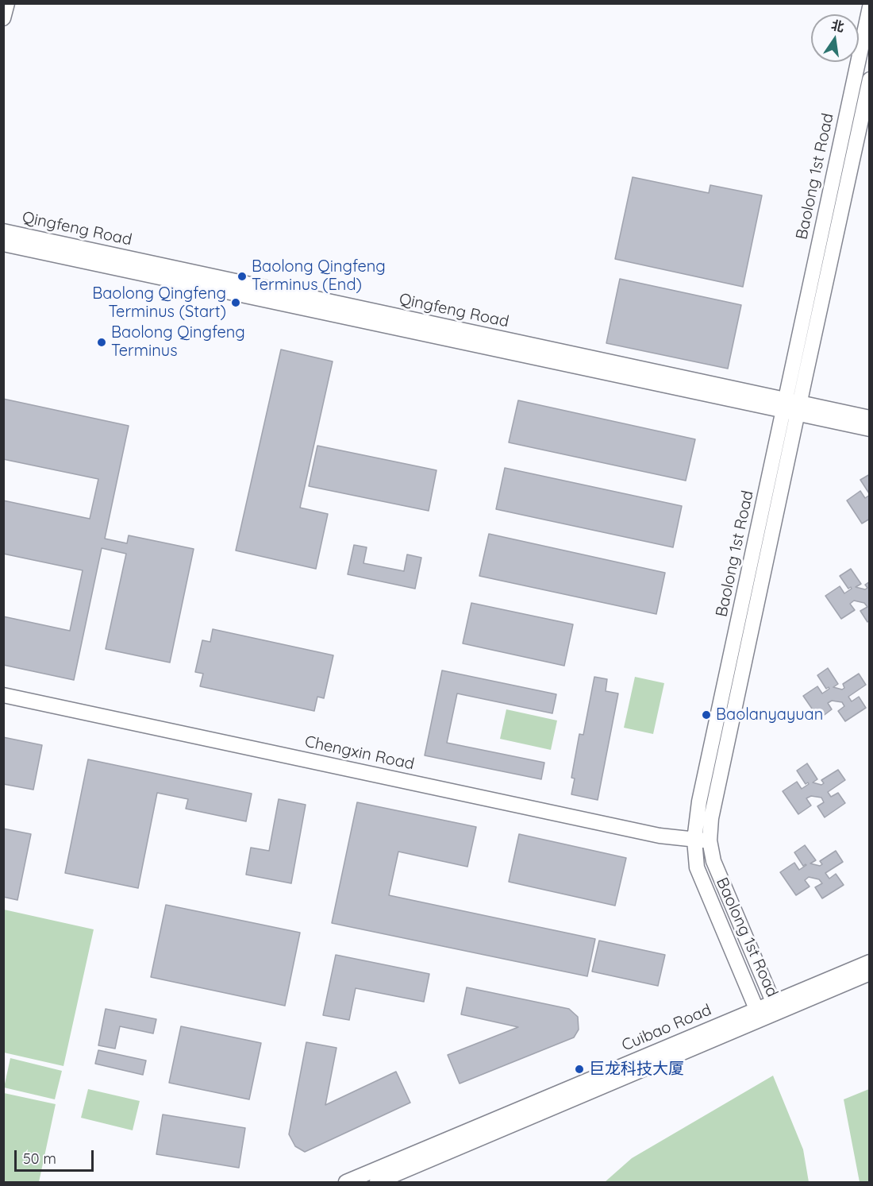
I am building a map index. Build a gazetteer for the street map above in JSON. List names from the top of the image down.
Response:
{
  "streets": {
    "street": [
      "Baolong 1st Road",
      "Qingfeng Road",
      "Chengxin Road",
      "Cuibao Road"
    ]
  },
  "crossings": [
    ["Baolong 1st Road", "Qingfeng Road"],
    ["Baolong 1st Road", "Chengxin Road"],
    ["Baolong 1st Road", "Cuibao Road"]
  ],
  "places": [
    "Baolong Qingfeng Terminus (End)",
    "Baolong Qingfeng Terminus (Start)",
    "Baolong Qingfeng Terminus",
    "Baolanyayuan",
    "巨龙科技大厦"
  ],
  "scale_bar": "50 m",
  "north": "top"
}
